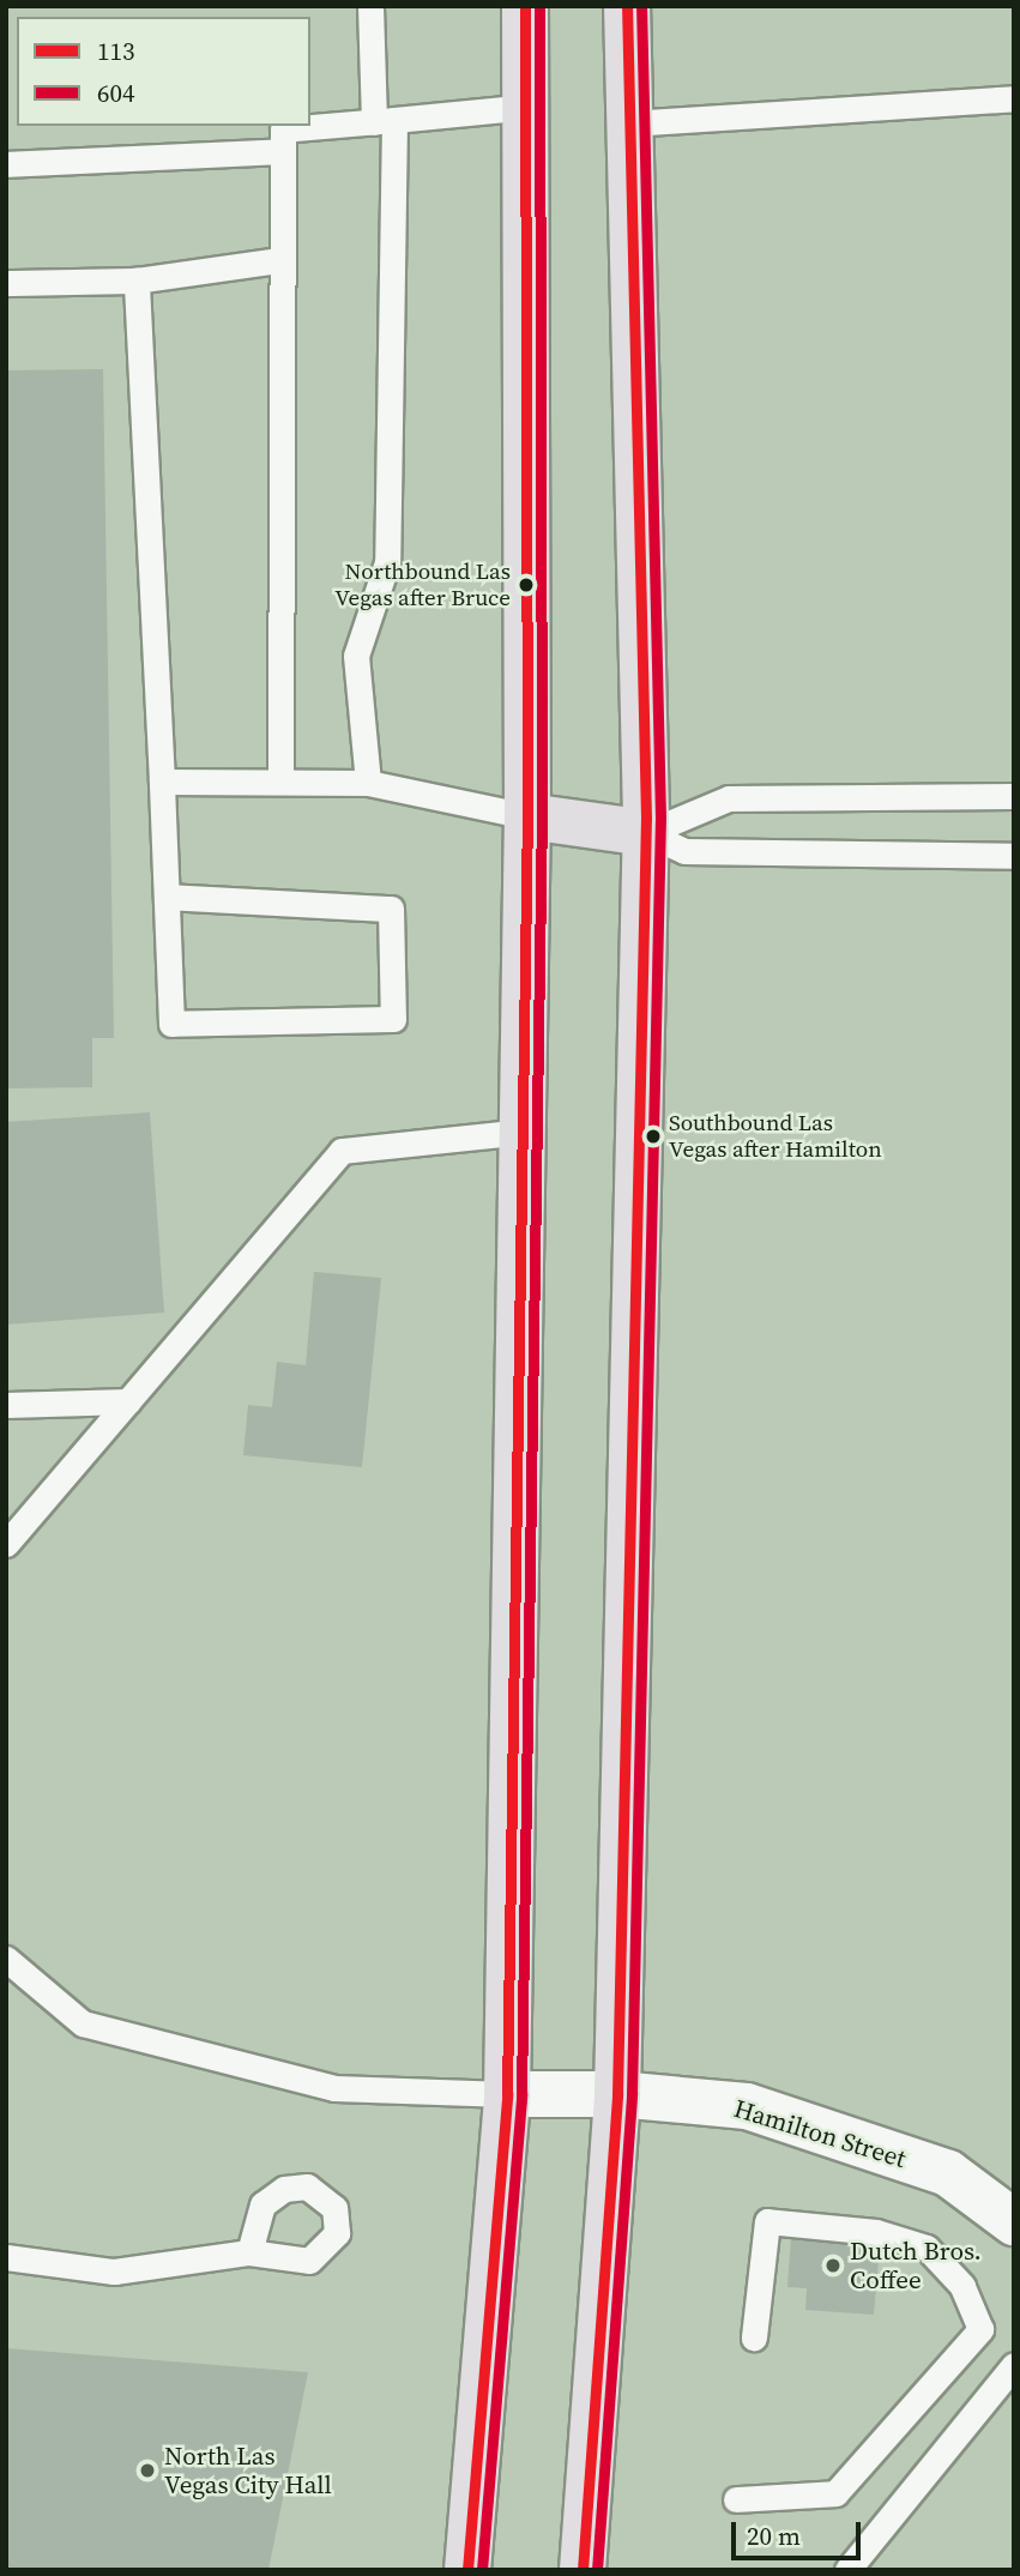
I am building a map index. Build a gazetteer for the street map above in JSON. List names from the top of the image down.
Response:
{
  "streets": {
    "street": ["Hamilton Street"]
  },
  "places": [
    "Northbound Las Vegas after Bruce",
    "Southbound Las Vegas after Hamilton",
    "Dutch Bros. Coffee",
    "North Las Vegas City Hall"
  ],
  "lines": ["transit line 113", "transit line 604"],
  "legend": ["113", "604"],
  "scale_bar": "20 m"
}
